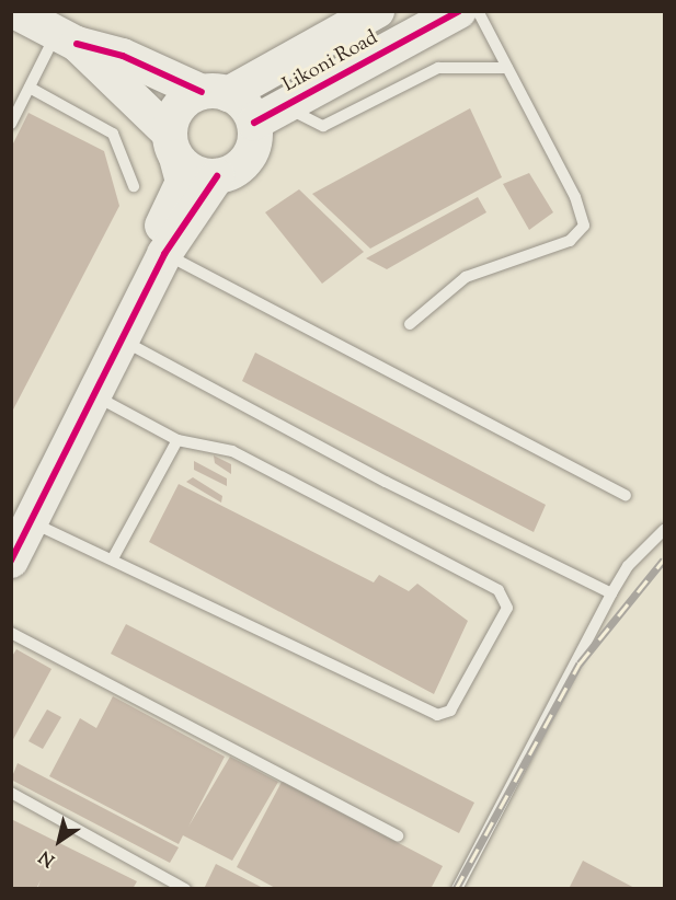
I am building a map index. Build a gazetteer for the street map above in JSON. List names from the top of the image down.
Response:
{
  "streets": {
    "street": ["Likoni Road"]
  },
  "north": "bottom left"
}
